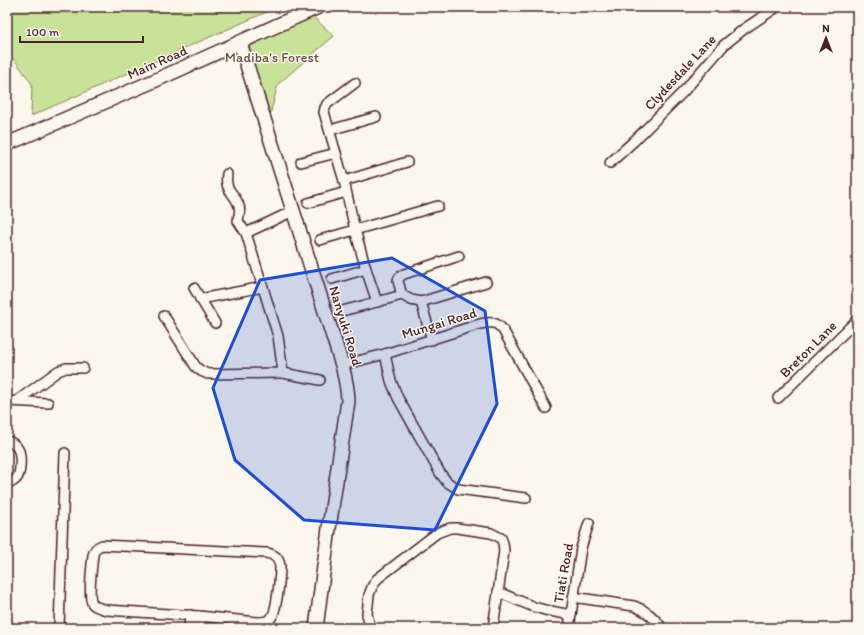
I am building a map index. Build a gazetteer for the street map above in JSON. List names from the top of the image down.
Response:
{
  "streets": {
    "street": [
      "Main Road",
      "Clydesdale Lane",
      "Mungai Road",
      "Nanyuki Road",
      "Breton Lane",
      "Tiati Road"
    ]
  },
  "crossings": [
    ["Main Road", "Nanyuki Road"],
    ["Mungai Road", "Nanyuki Road"]
  ],
  "parks": ["Madiba's Forest"],
  "scale_bar": "100 m",
  "north": "top"
}
